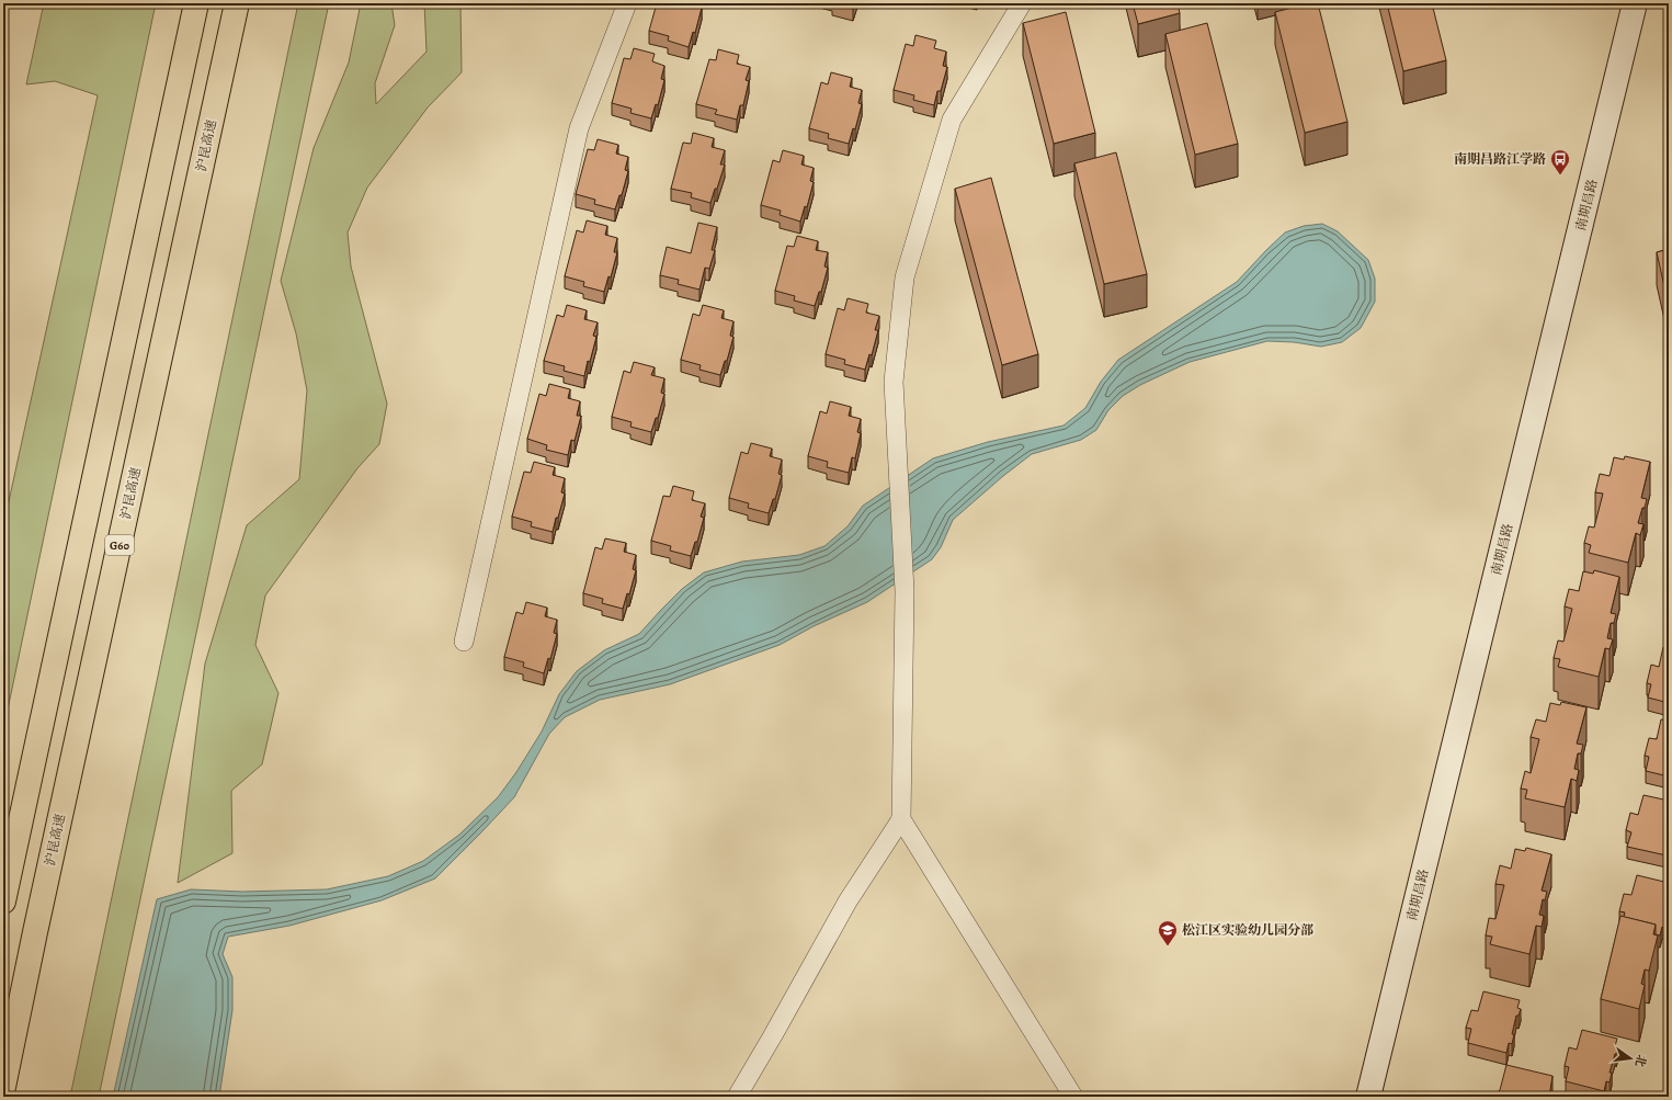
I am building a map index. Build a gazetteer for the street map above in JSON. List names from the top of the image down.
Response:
{
  "streets": {
    "highway": ["沪昆高速", "G60"],
    "main road": ["南期昌路"]
  },
  "places": {
    "bus stop": ["南期昌路江学路"],
    "school or university": ["松江区实验幼儿园分部"]
  },
  "north": "right"
}
